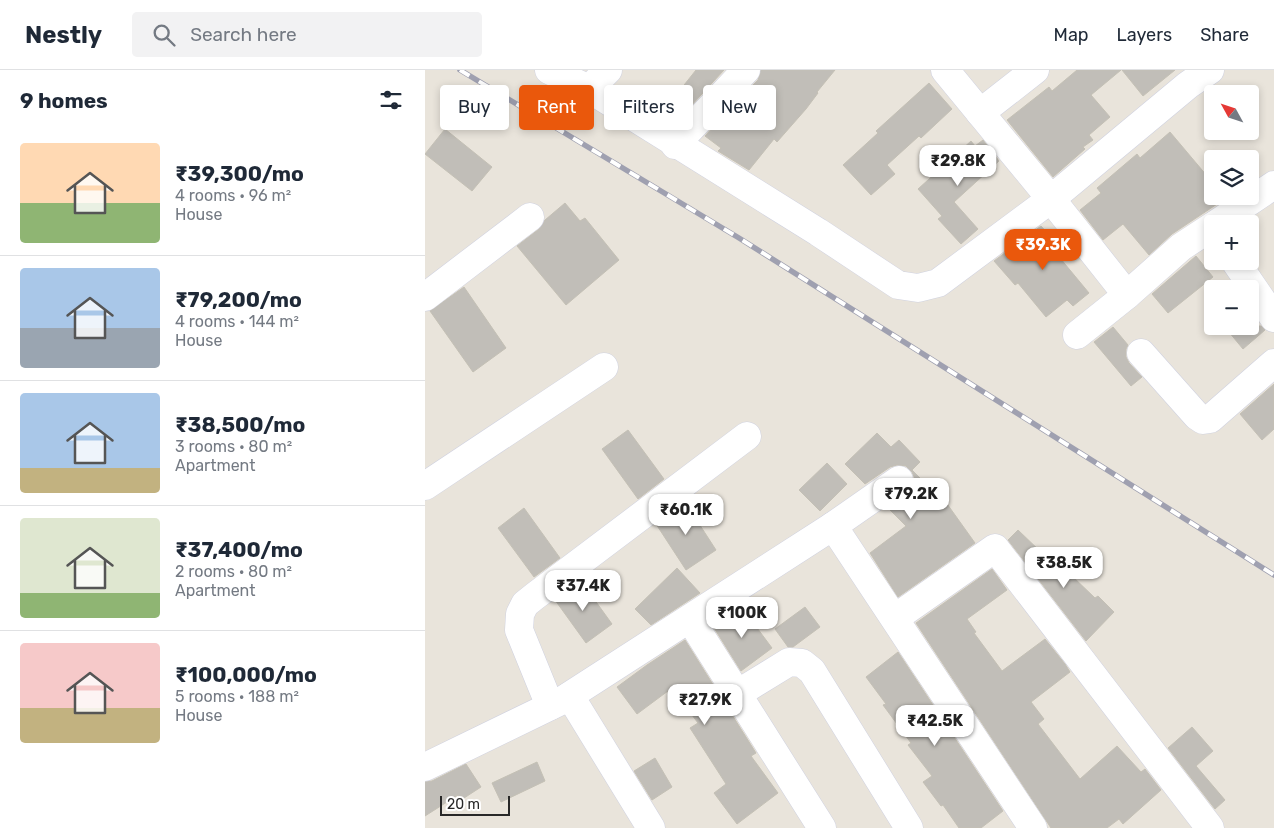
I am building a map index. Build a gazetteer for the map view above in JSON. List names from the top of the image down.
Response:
{
  "scale_bar": "20 m",
  "north": "top left",
  "page": {
    "header": "Nestly",
    "search": "Search here",
    "nav": ["Map", "Layers", "Share"],
    "heading": "9 homes",
    "map_buttons": ["+", "−"],
    "chip": [
      "Buy",
      "Rent",
      "Filters",
      "New"
    ],
    "list": [
      {
        "name": "₹39,300/mo",
        "note": "4 rooms · 96 m² · House"
      },
      {
        "name": "₹79,200/mo",
        "note": "4 rooms · 144 m² · House"
      },
      {
        "name": "₹38,500/mo",
        "note": "3 rooms · 80 m² · Apartment"
      },
      {
        "name": "₹37,400/mo",
        "note": "2 rooms · 80 m² · Apartment"
      },
      {
        "name": "₹100,000/mo",
        "note": "5 rooms · 188 m² · House"
      }
    ],
    "price": [
      "₹29.8K",
      "₹39.3K",
      "₹79.2K",
      "₹60.1K",
      "₹38.5K",
      "₹37.4K",
      "₹100K",
      "₹27.9K",
      "₹42.5K"
    ],
    "scale": "20 m"
  }
}
